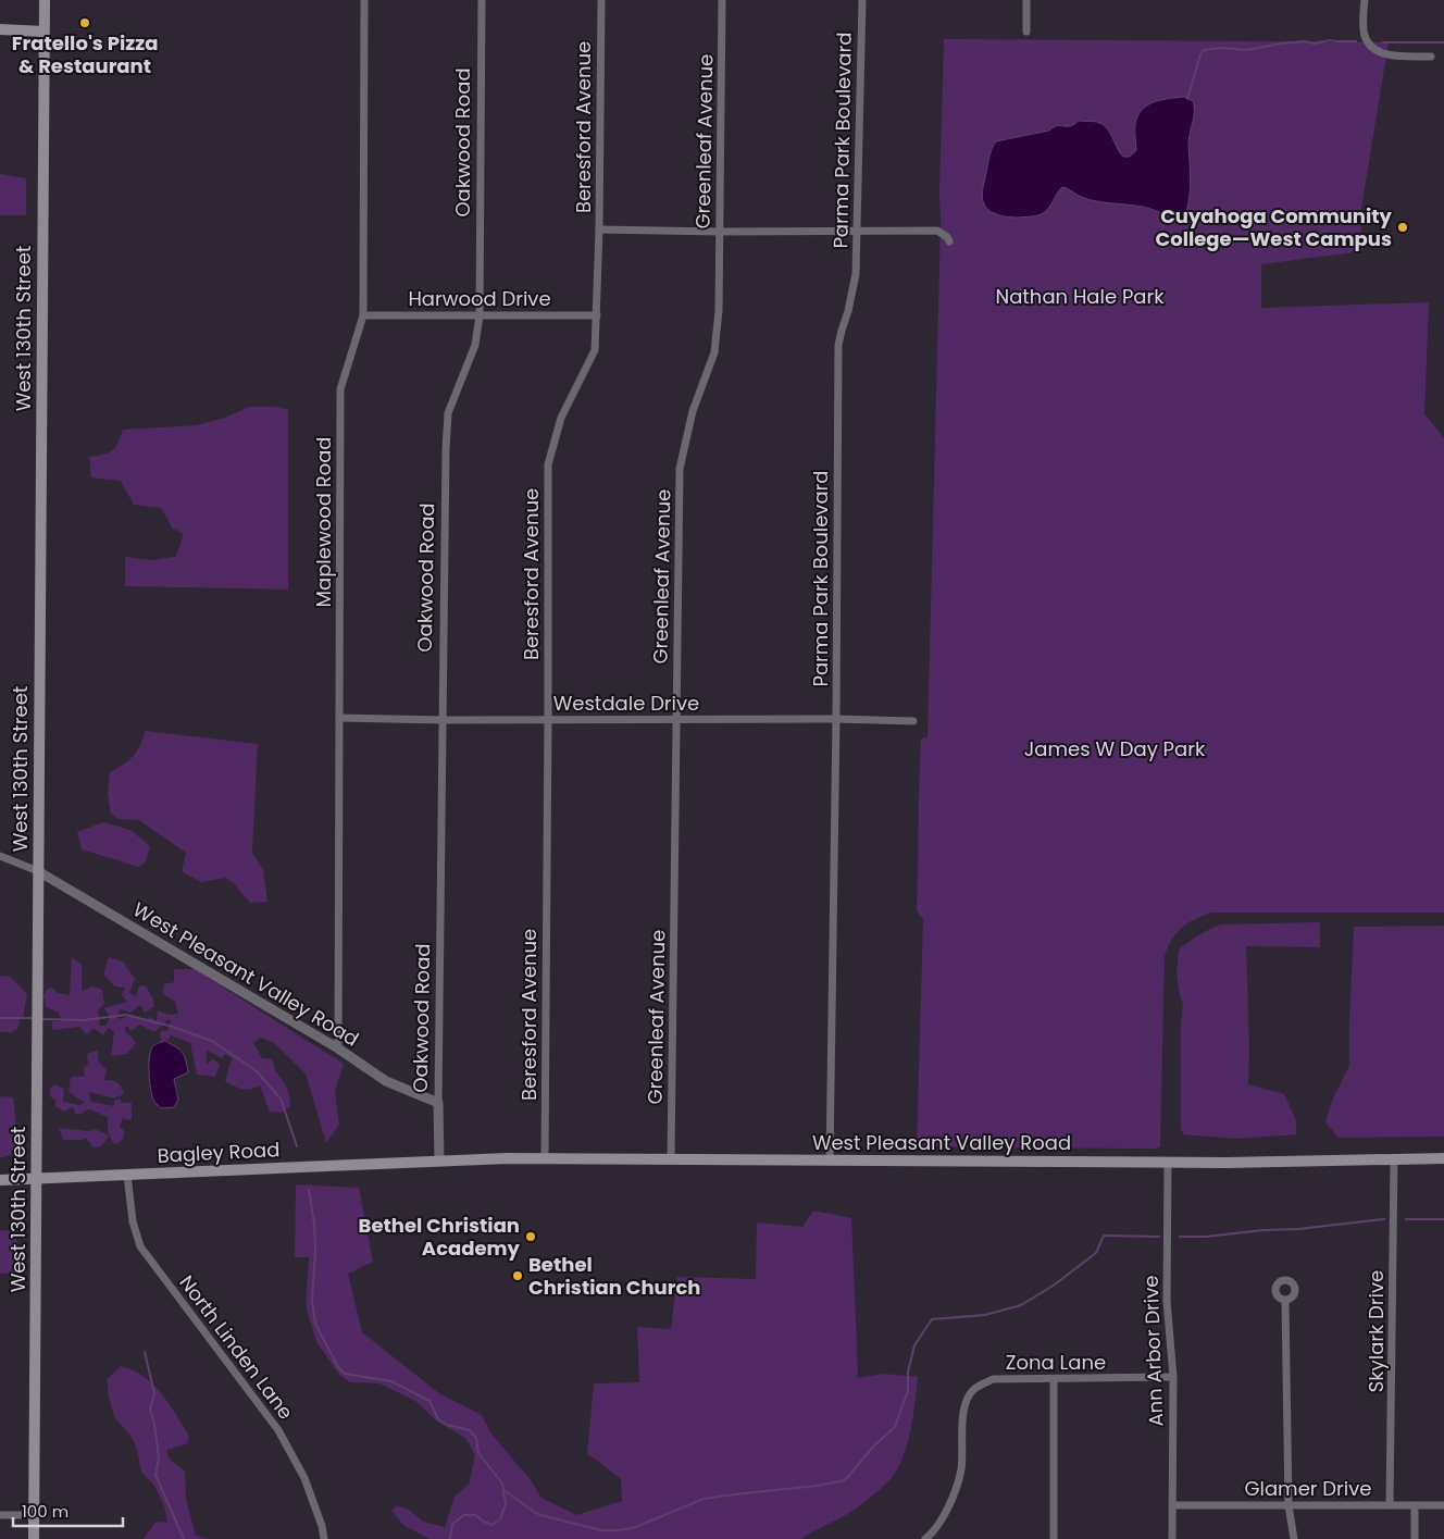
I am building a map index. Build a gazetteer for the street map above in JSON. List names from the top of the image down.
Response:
{
  "streets": {
    "main road": ["West 130th Street", "West Pleasant Valley Road", "Bagley Road"],
    "street": [
      "Beresford Avenue",
      "Parma Park Boulevard",
      "Greenleaf Avenue",
      "Oakwood Road",
      "Harwood Drive",
      "Maplewood Road",
      "Westdale Drive",
      "Skylark Drive",
      "North Linden Lane",
      "Ann Arbor Drive",
      "Zona Lane",
      "Glamer Drive"
    ]
  },
  "crossings": [
    ["Beresford Avenue", "Harwood Drive"],
    ["Beresford Avenue", "Westdale Drive"],
    ["Beresford Avenue", "West Pleasant Valley Road"],
    ["Parma Park Boulevard", "Westdale Drive"],
    ["Parma Park Boulevard", "West Pleasant Valley Road"],
    ["Greenleaf Avenue", "Westdale Drive"],
    ["Greenleaf Avenue", "West Pleasant Valley Road"],
    ["Oakwood Road", "Harwood Drive"],
    ["Oakwood Road", "Westdale Drive"],
    ["Oakwood Road", "West Pleasant Valley Road"],
    ["Oakwood Road", "Bagley Road"],
    ["Harwood Drive", "Maplewood Road"],
    ["West 130th Street", "West Pleasant Valley Road"],
    ["West 130th Street", "Bagley Road"],
    ["Maplewood Road", "Westdale Drive"],
    ["Maplewood Road", "West Pleasant Valley Road"],
    ["West Pleasant Valley Road", "Bagley Road"],
    ["West Pleasant Valley Road", "Skylark Drive"],
    ["West Pleasant Valley Road", "Ann Arbor Drive"],
    ["Bagley Road", "North Linden Lane"],
    ["Skylark Drive", "Glamer Drive"],
    ["Ann Arbor Drive", "Zona Lane"],
    ["Ann Arbor Drive", "Glamer Drive"]
  ],
  "parks": ["Nathan Hale Park", "James W Day Park"],
  "places": [
    "Fratello's Pizza & Restaurant",
    "Cuyahoga Community College—West Campus",
    "Bethel Christian Academy",
    "Bethel Christian Church"
  ],
  "scale_bar": "100 m"
}
